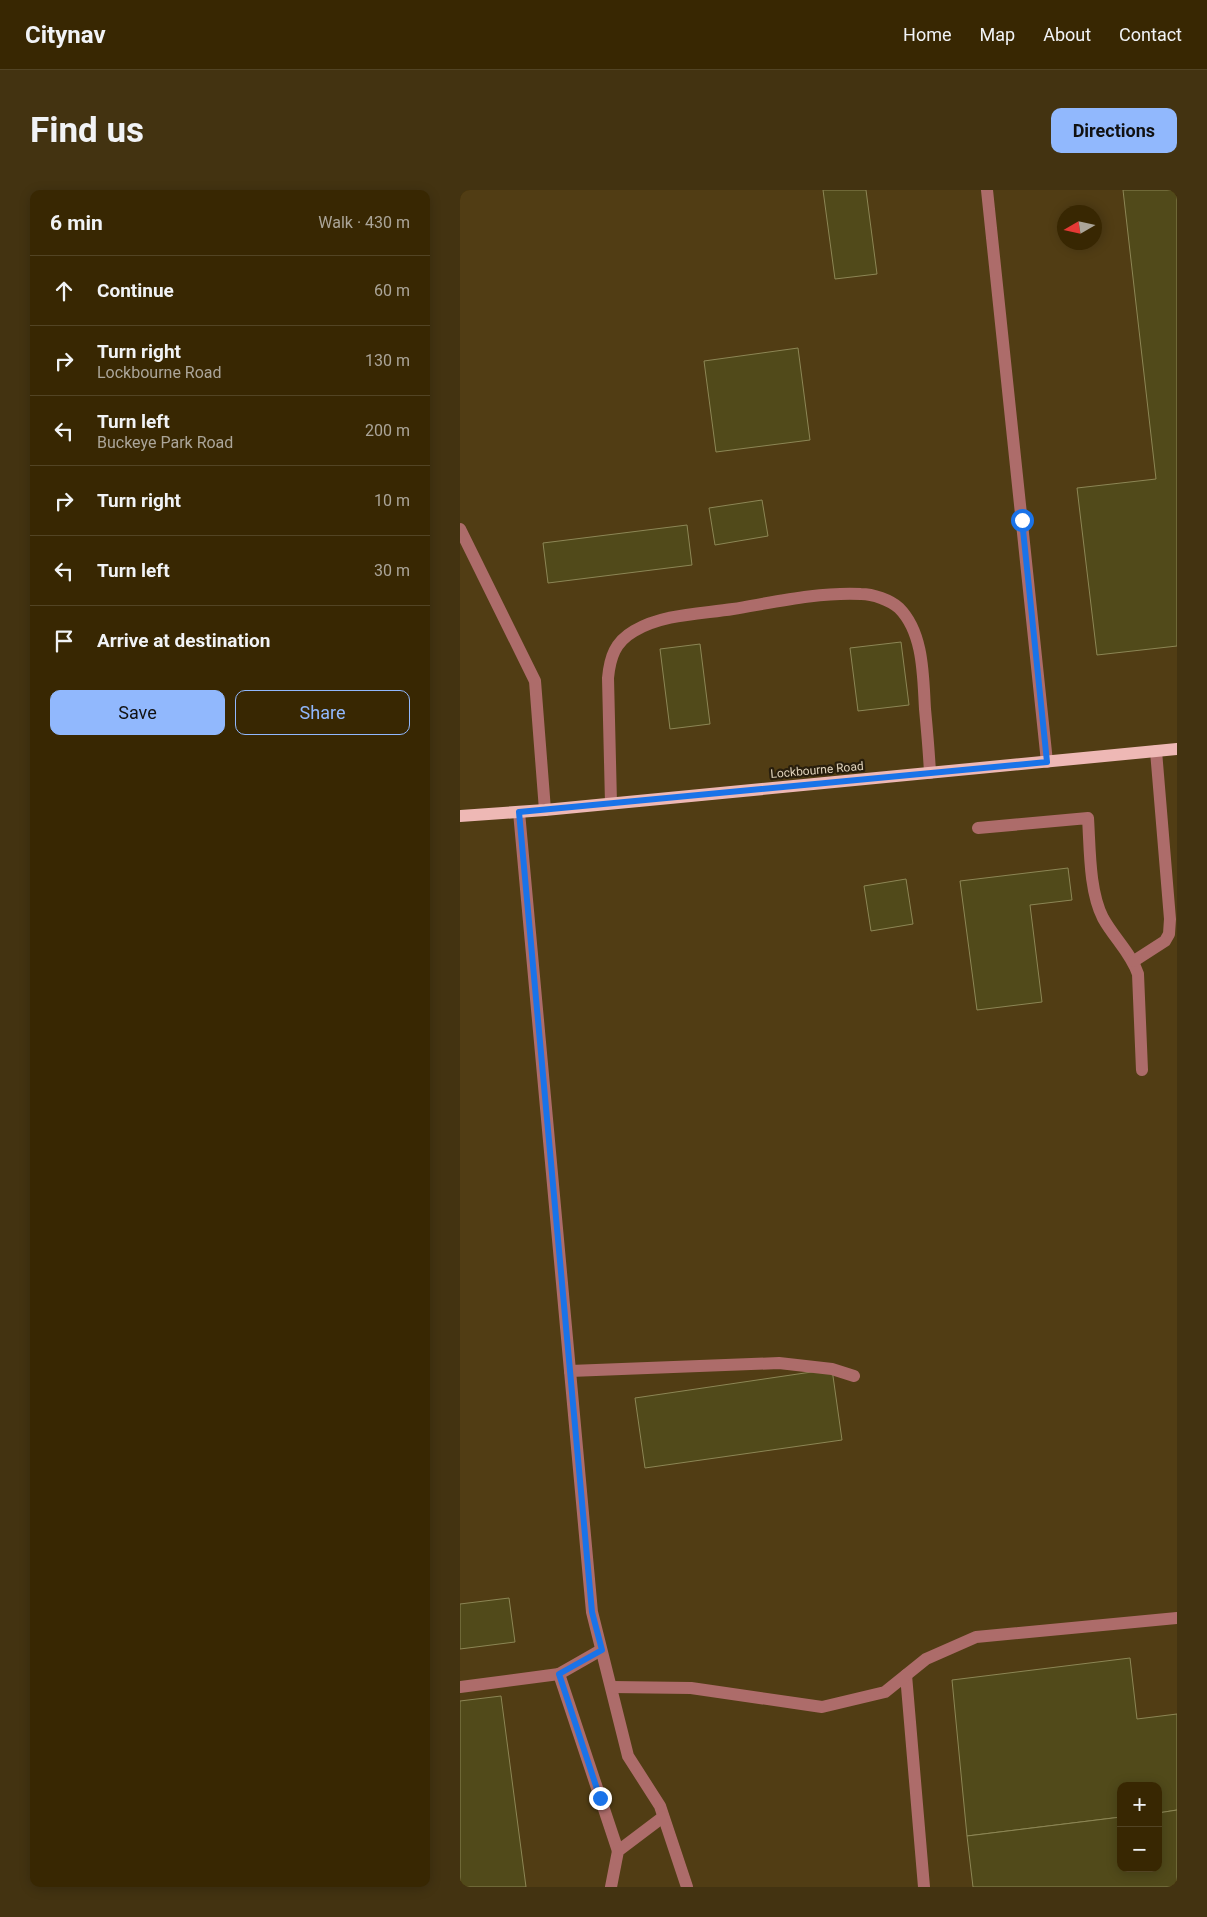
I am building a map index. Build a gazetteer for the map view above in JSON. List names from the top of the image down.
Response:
{
  "streets": {
    "main road": ["Lockbourne Road"]
  },
  "north": "left",
  "page": {
    "header": "Citynav",
    "nav": [
      "Home",
      "Map",
      "About",
      "Contact"
    ],
    "buttons": [
      "Directions",
      ["Save", "Share"]
    ],
    "title": "Find us",
    "heading": ["6 min", "Walk · 430 m"],
    "list": [
      ["Continue", "60 m"],
      ["Turn right", "Lockbourne Road", "130 m"],
      ["Turn left", "Buckeye Park Road", "200 m"],
      ["Turn right", "10 m"],
      ["Turn left", "30 m"],
      "Arrive at destination"
    ],
    "map_buttons": ["+", "−"]
  }
}
